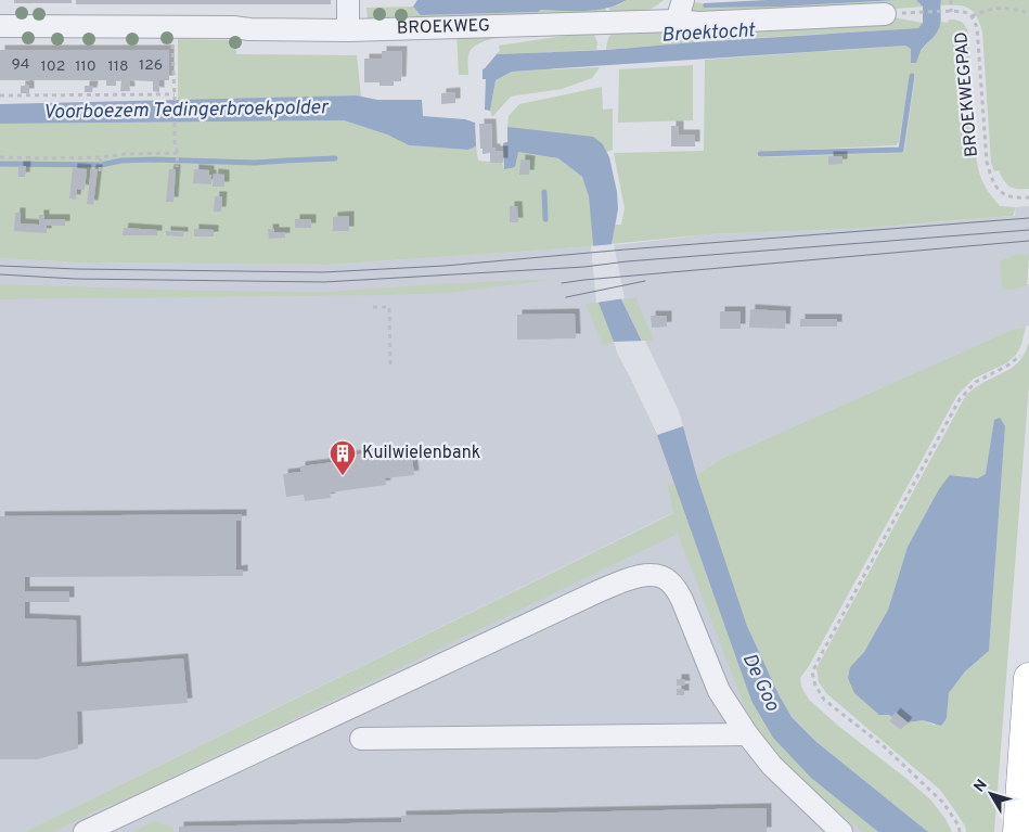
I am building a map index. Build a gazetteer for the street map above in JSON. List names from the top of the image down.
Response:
{
  "streets": {
    "street": ["BROEKWEG"],
    "path": ["BROEKWEGPAD"]
  },
  "water": ["Broektocht", "Voorboezem Tedingerbroekpolder", "De Goo"],
  "places": {
    "building": ["Kuilwielenbank"]
  },
  "house_numbers": [
    "94",
    "126",
    "102",
    "110",
    "118"
  ],
  "north": "top left"
}
